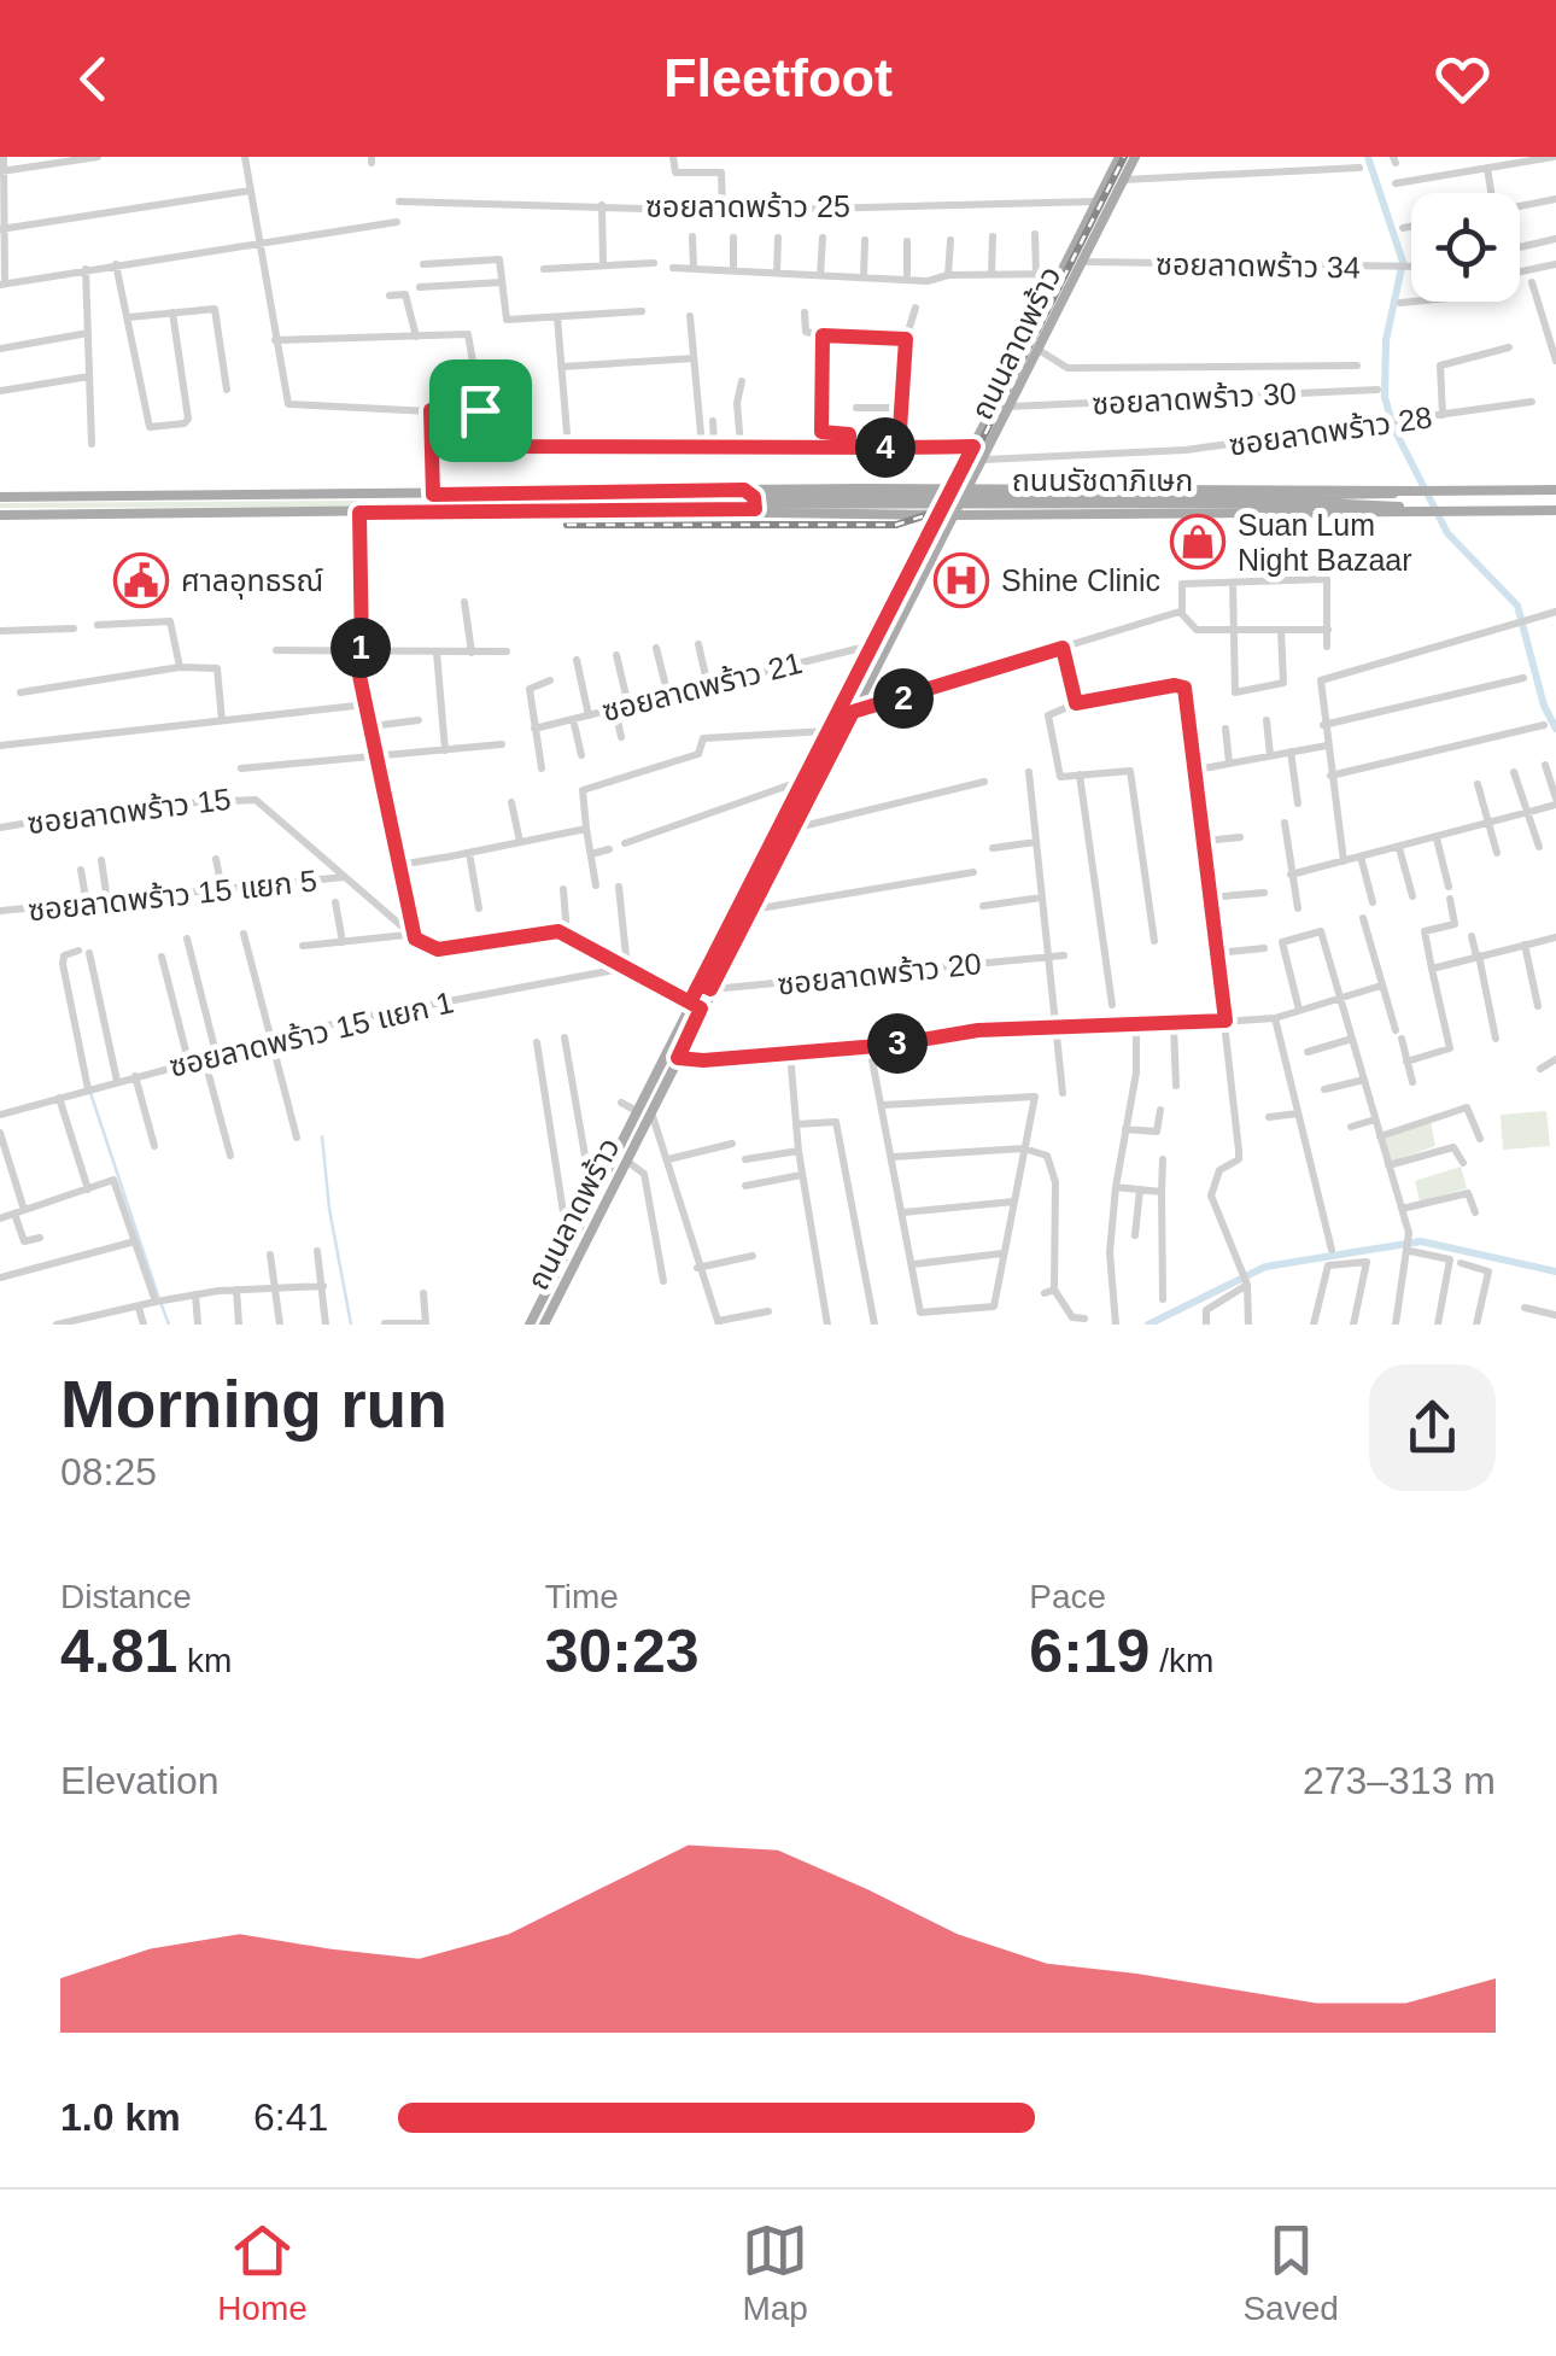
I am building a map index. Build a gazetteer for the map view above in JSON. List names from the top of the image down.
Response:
{
  "streets": {
    "main road": ["ถนนลาดพร้าว", "ถนนรัชดาภิเษก"],
    "street": [
      "ซอยลาดพร้าว 25",
      "ซอยลาดพร้าว 34",
      "ซอยลาดพร้าว 30",
      "ซอยลาดพร้าว 28",
      "ซอยลาดพร้าว 21",
      "ซอยลาดพร้าว 15",
      "ซอยลาดพร้าว 15 แยก 5",
      "ซอยลาดพร้าว 20",
      "ซอยลาดพร้าว 15 แยก 1"
    ]
  },
  "crossings": [
    ["ซอยลาดพร้าว 25", "ถนนลาดพร้าว"],
    ["ซอยลาดพร้าว 34", "ถนนลาดพร้าว"],
    ["ถนนลาดพร้าว", "ซอยลาดพร้าว 30"],
    ["ถนนลาดพร้าว", "ซอยลาดพร้าว 28"],
    ["ถนนลาดพร้าว", "ถนนรัชดาภิเษก"],
    ["ถนนลาดพร้าว", "ซอยลาดพร้าว 21"],
    ["ถนนลาดพร้าว", "ซอยลาดพร้าว 20"],
    ["ซอยลาดพร้าว 15", "ซอยลาดพร้าว 15 แยก 5"]
  ],
  "places": {
    "shop": ["Suan Lum Night Bazaar"],
    "public building": ["ศาลอุทธรณ์"],
    "hospital": ["Shine Clinic"]
  },
  "page": {
    "header": "Fleetfoot",
    "pins": [
      "4",
      "1",
      "2",
      "3"
    ],
    "heading": ["Morning run", "08:25"],
    "stats": [
      ["Distance", "4.81 km"],
      ["Time", "30:23"],
      ["Pace", "6:19 /km"]
    ],
    "chart": ["Elevation", "273–313 m"],
    "list": [
      {
        "name": "1.0 km",
        "note": "6:41"
      }
    ],
    "tabs": ["Home", "Map", "Saved"]
  }
}
